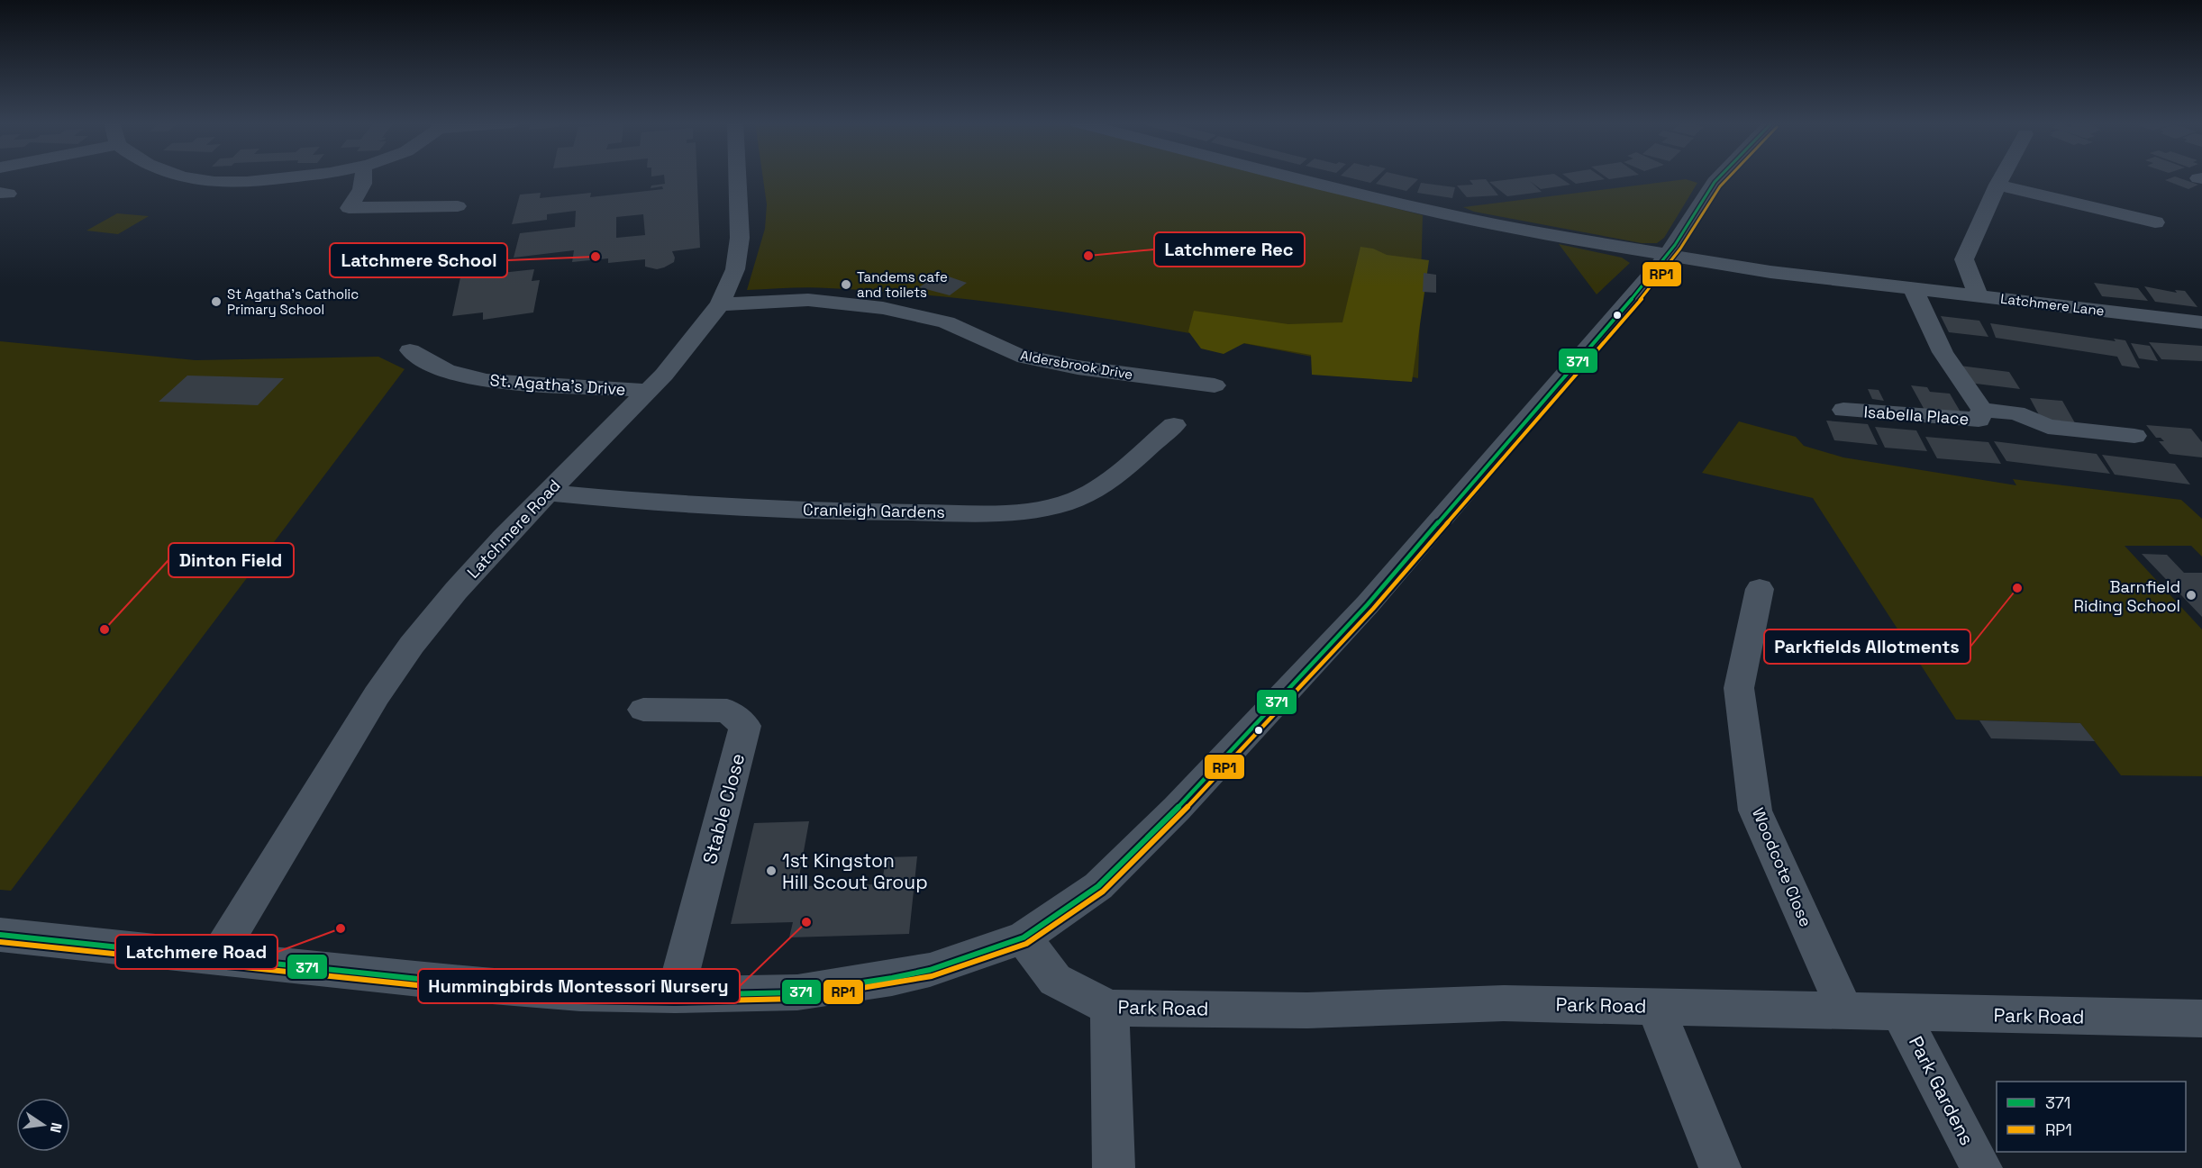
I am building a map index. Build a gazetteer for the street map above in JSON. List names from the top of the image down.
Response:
{
  "streets": {
    "street": [
      "Latchmere Lane",
      "Aldersbrook Drive",
      "St. Agatha's Drive",
      "Isabella Place",
      "Cranleigh Gardens",
      "Latchmere Road",
      "Stable Close",
      "Woodcote Close",
      "Park Road",
      "Park Gardens"
    ]
  },
  "crossings": [
    ["Latchmere Lane", "Isabella Place"],
    ["Aldersbrook Drive", "Latchmere Road"],
    ["St. Agatha's Drive", "Latchmere Road"],
    ["Cranleigh Gardens", "Latchmere Road"],
    ["Woodcote Close", "Park Road"],
    ["Park Road", "Park Gardens"]
  ],
  "places": [
    "Latchmere Rec",
    "Latchmere School",
    "Tandems cafe and toilets",
    "St Agatha's Catholic Primary School",
    "Parkfields Allotments",
    "Barnfield Riding School",
    "Dinton Field",
    "1st Kingston Hill Scout Group",
    "Hummingbirds Montessori Nursery",
    "Latchmere Road"
  ],
  "lines": ["transit line 371", "transit line RP1"],
  "legend": ["371", "RP1"],
  "north": "right"
}
